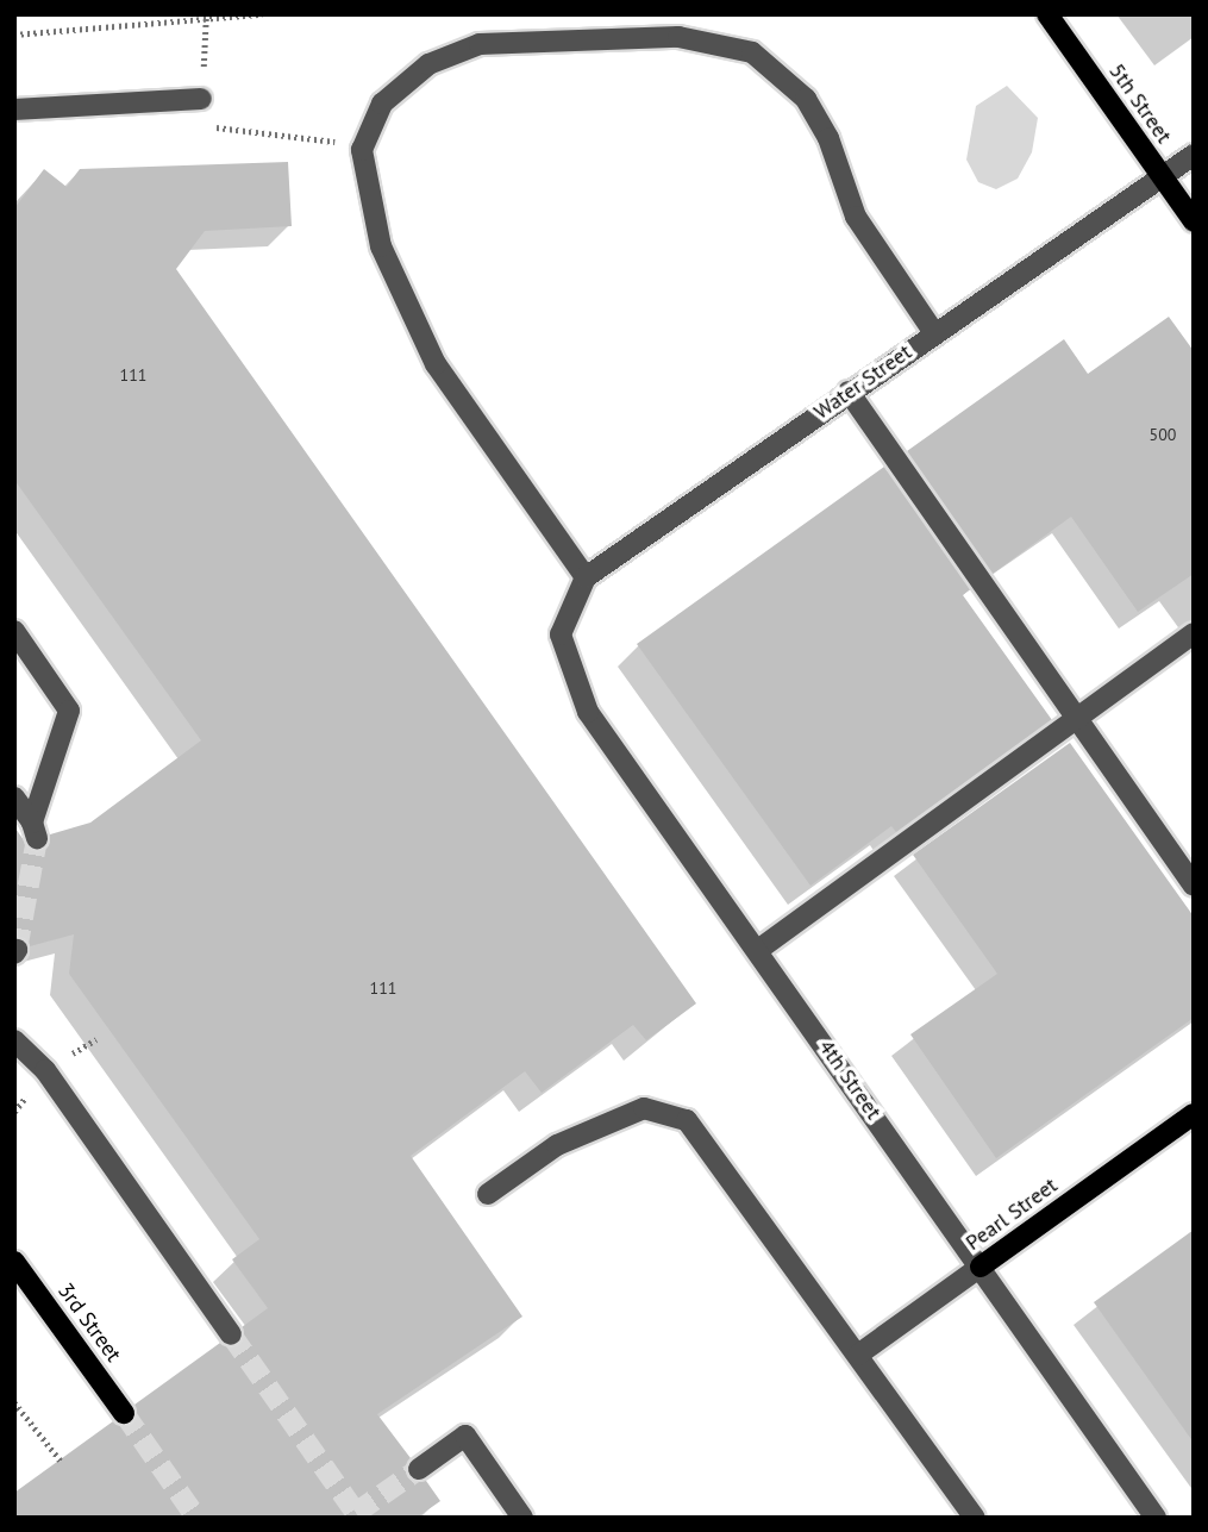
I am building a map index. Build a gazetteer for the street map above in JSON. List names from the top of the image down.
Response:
{
  "streets": {
    "main road": ["5th Street", "Pearl Street", "3rd Street"],
    "street": ["Water Street", "4th Street"]
  },
  "crossings": [
    ["5th Street", "Water Street"],
    ["Water Street", "4th Street"],
    ["4th Street", "Pearl Street"]
  ],
  "house_numbers": ["111", "500", "111"]
}
